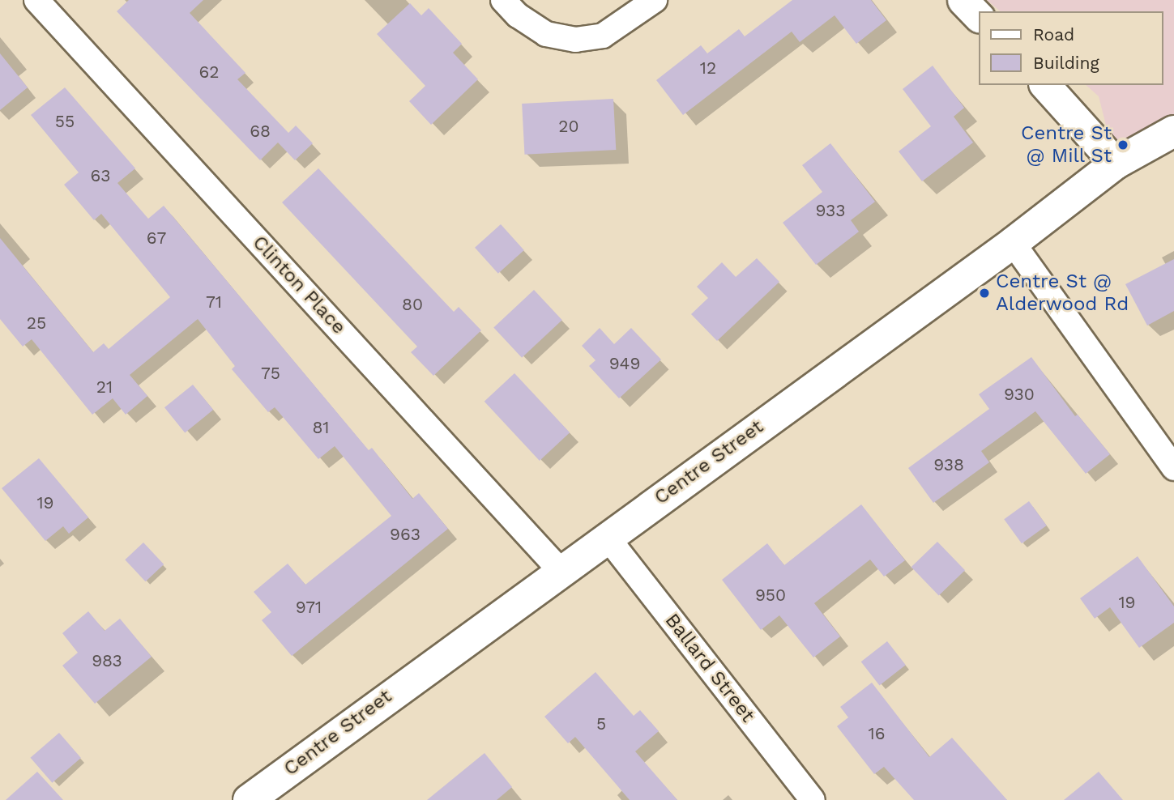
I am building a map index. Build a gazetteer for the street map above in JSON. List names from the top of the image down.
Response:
{
  "streets": {
    "main road": ["Centre Street"],
    "street": ["Clinton Place", "Ballard Street"]
  },
  "crossings": [
    ["Clinton Place", "Centre Street"],
    ["Centre Street", "Ballard Street"]
  ],
  "places": ["Centre St @ Mill St", "Centre St @ Alderwood Rd"],
  "house_numbers": [
    "12",
    "62",
    "55",
    "20",
    "68",
    "63",
    "933",
    "67",
    "71",
    "80",
    "25",
    "949",
    "75",
    "21",
    "930",
    "81",
    "938",
    "19",
    "963",
    "950",
    "19",
    "971",
    "983",
    "5",
    "16"
  ],
  "legend": ["Road", "Building"]
}
